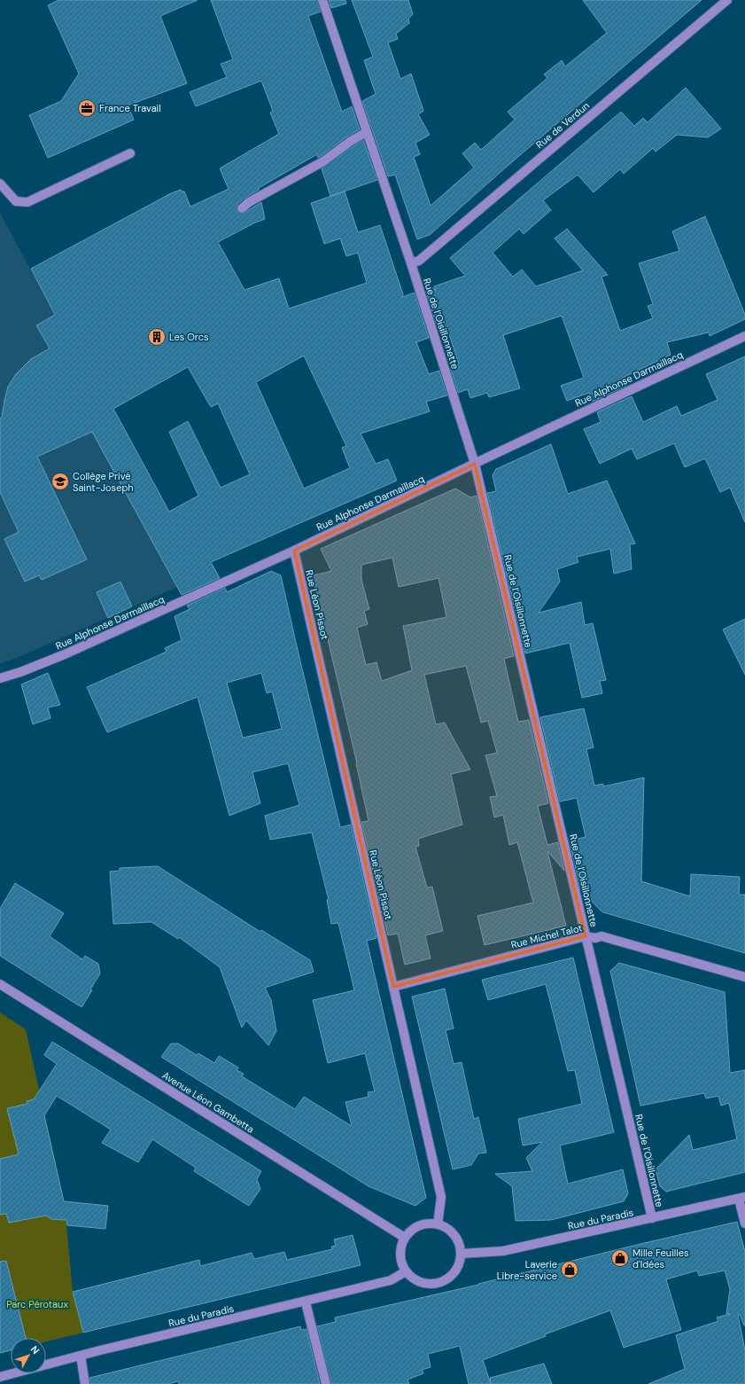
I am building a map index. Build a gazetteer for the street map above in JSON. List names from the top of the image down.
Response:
{
  "streets": {
    "street": [
      "Rue de Verdun",
      "Rue de l’Oisillonnette",
      "Rue Alphonse Darmaillacq",
      "Rue Léon Pissot",
      "Rue Michel Talot",
      "Avenue Léon Gambetta",
      "Rue du Paradis"
    ]
  },
  "crossings": [
    ["Rue de Verdun", "Rue de l’Oisillonnette"],
    ["Rue de l’Oisillonnette", "Rue Alphonse Darmaillacq"],
    ["Rue de l’Oisillonnette", "Rue Michel Talot"],
    ["Rue de l’Oisillonnette", "Rue du Paradis"],
    ["Rue Alphonse Darmaillacq", "Rue Léon Pissot"],
    ["Rue Léon Pissot", "Rue Michel Talot"],
    ["Rue Léon Pissot", "Avenue Léon Gambetta"],
    ["Rue Léon Pissot", "Rue du Paradis"],
    ["Avenue Léon Gambetta", "Rue du Paradis"]
  ],
  "parks": ["Parc Pérotaux"],
  "places": {
    "office": ["France Travail"],
    "building": ["Les Orcs"],
    "school or university": ["Collège Privé Saint-Joseph"],
    "shop": ["Mille Feuilles d'Idées", "Laverie Libre-service"]
  },
  "north": "top right"
}
